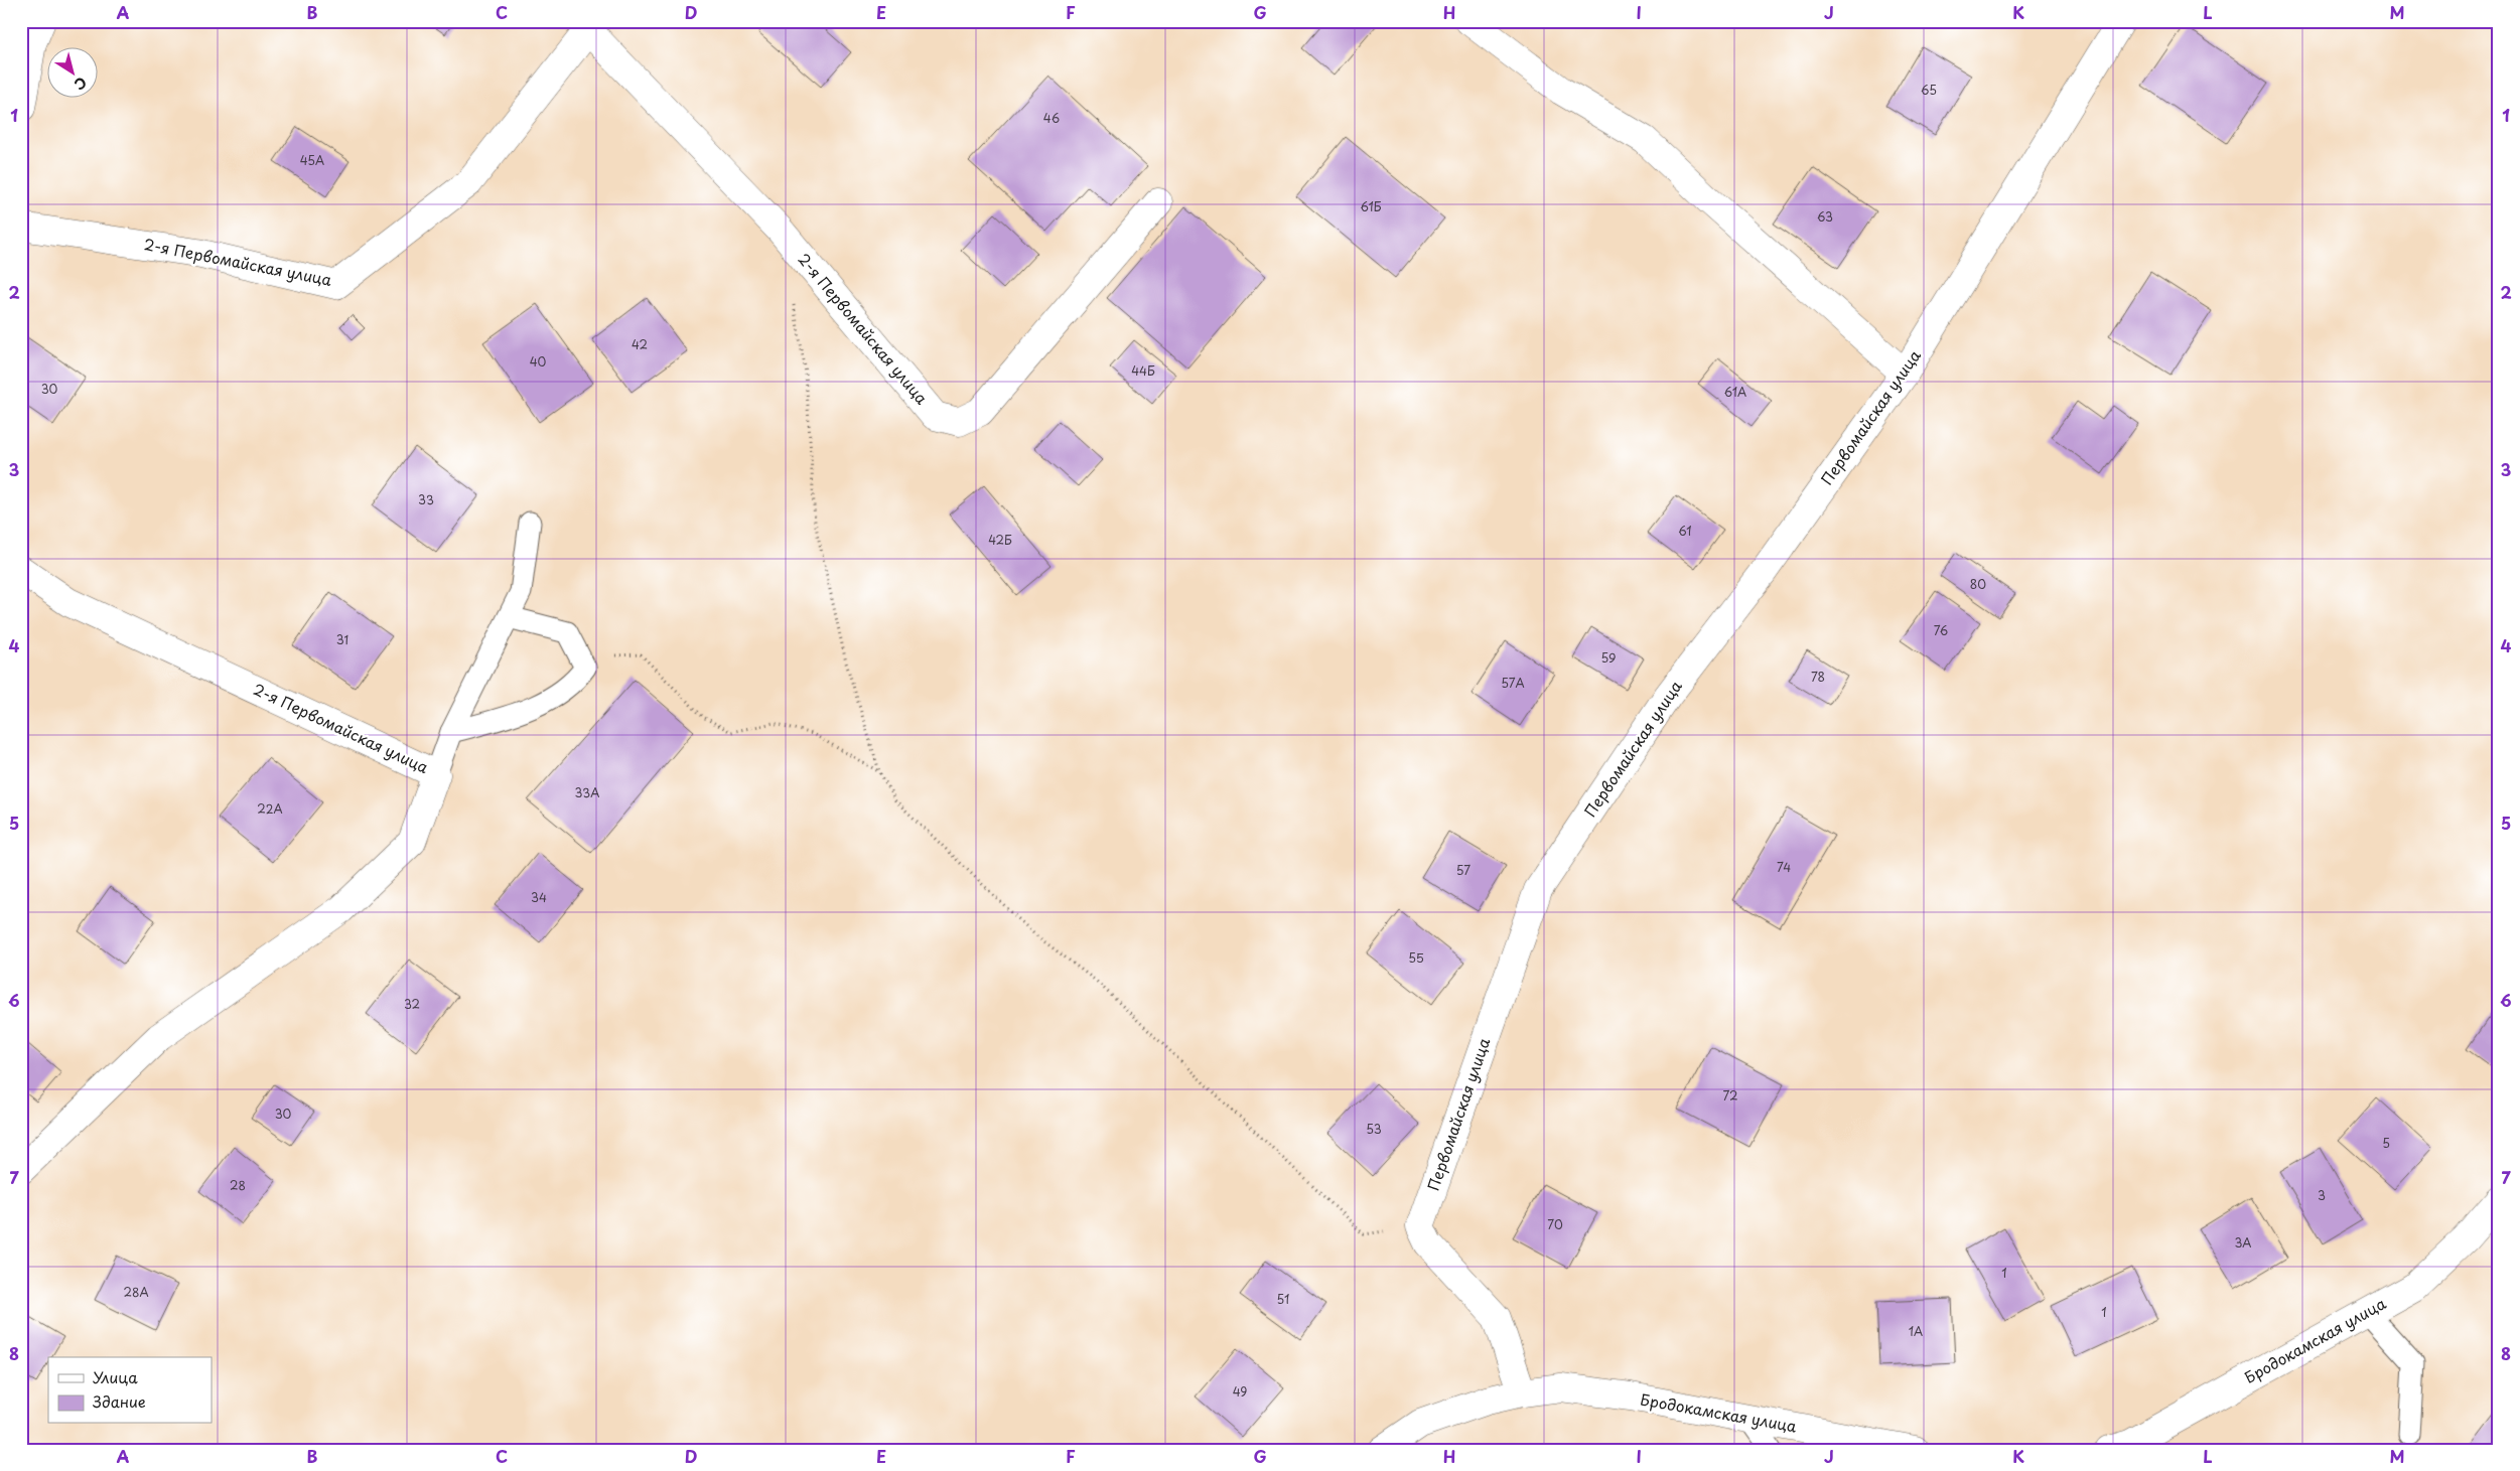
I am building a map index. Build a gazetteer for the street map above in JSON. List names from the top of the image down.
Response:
{
  "streets": {
    "street": ["2-я Первомайская улица", "Первомайская улица", "Бродокамская улица"]
  },
  "house_numbers": [
    "65",
    "46",
    "45А",
    "61Б",
    "63",
    "42",
    "40",
    "44Б",
    "30",
    "61А",
    "33",
    "61",
    "42Б",
    "80",
    "76",
    "31",
    "59",
    "78",
    "57А",
    "33А",
    "22А",
    "74",
    "57",
    "34",
    "55",
    "32",
    "72",
    "30",
    "53",
    "5",
    "28",
    "3",
    "70",
    "3А",
    "1",
    "28А",
    "51",
    "1",
    "1А",
    "49"
  ],
  "legend": ["Улица", "Здание"],
  "north": "bottom right",
  "grid": {
    "columns": [
      "A",
      "B",
      "C",
      "D",
      "E",
      "F",
      "G",
      "H",
      "I",
      "J",
      "K",
      "L",
      "M"
    ],
    "rows": [
      "1",
      "2",
      "3",
      "4",
      "5",
      "6",
      "7",
      "8"
    ]
  }
}
